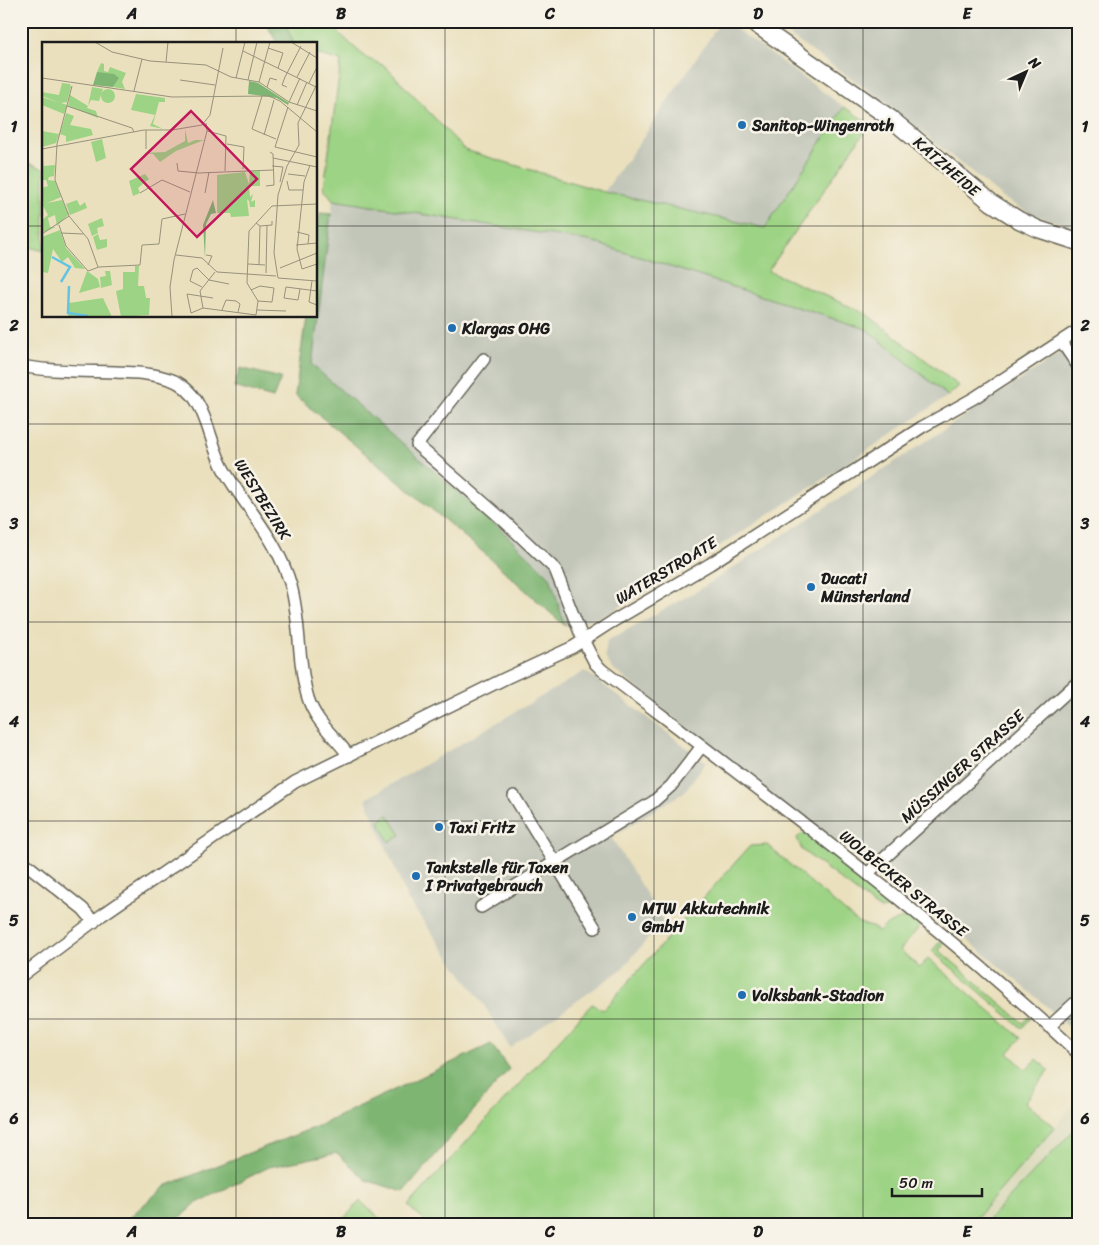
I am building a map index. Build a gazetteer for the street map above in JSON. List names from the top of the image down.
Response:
{
  "streets": {
    "street": [
      "KATZHEIDE",
      "WESTBEZIRK",
      "WATERSTROATE",
      "MÜSSINGER STRASSE",
      "WOLBECKER STRASSE"
    ]
  },
  "crossings": [
    ["WATERSTROATE", "WOLBECKER STRASSE"],
    ["MÜSSINGER STRASSE", "WOLBECKER STRASSE"]
  ],
  "places": [
    "Sanitop-Wingenroth",
    "Klargas OHG",
    "Ducati Münsterland",
    "Taxi Fritz",
    "Tankstelle für Taxen I Privatgebrauch",
    "MTW Akkutechnik GmbH",
    "Volksbank-Stadion"
  ],
  "scale_bar": "50 m",
  "north": "top right",
  "grid": {
    "columns": [
      "A",
      "B",
      "C",
      "D",
      "E"
    ],
    "rows": [
      "1",
      "2",
      "3",
      "4",
      "5",
      "6"
    ]
  }
}
